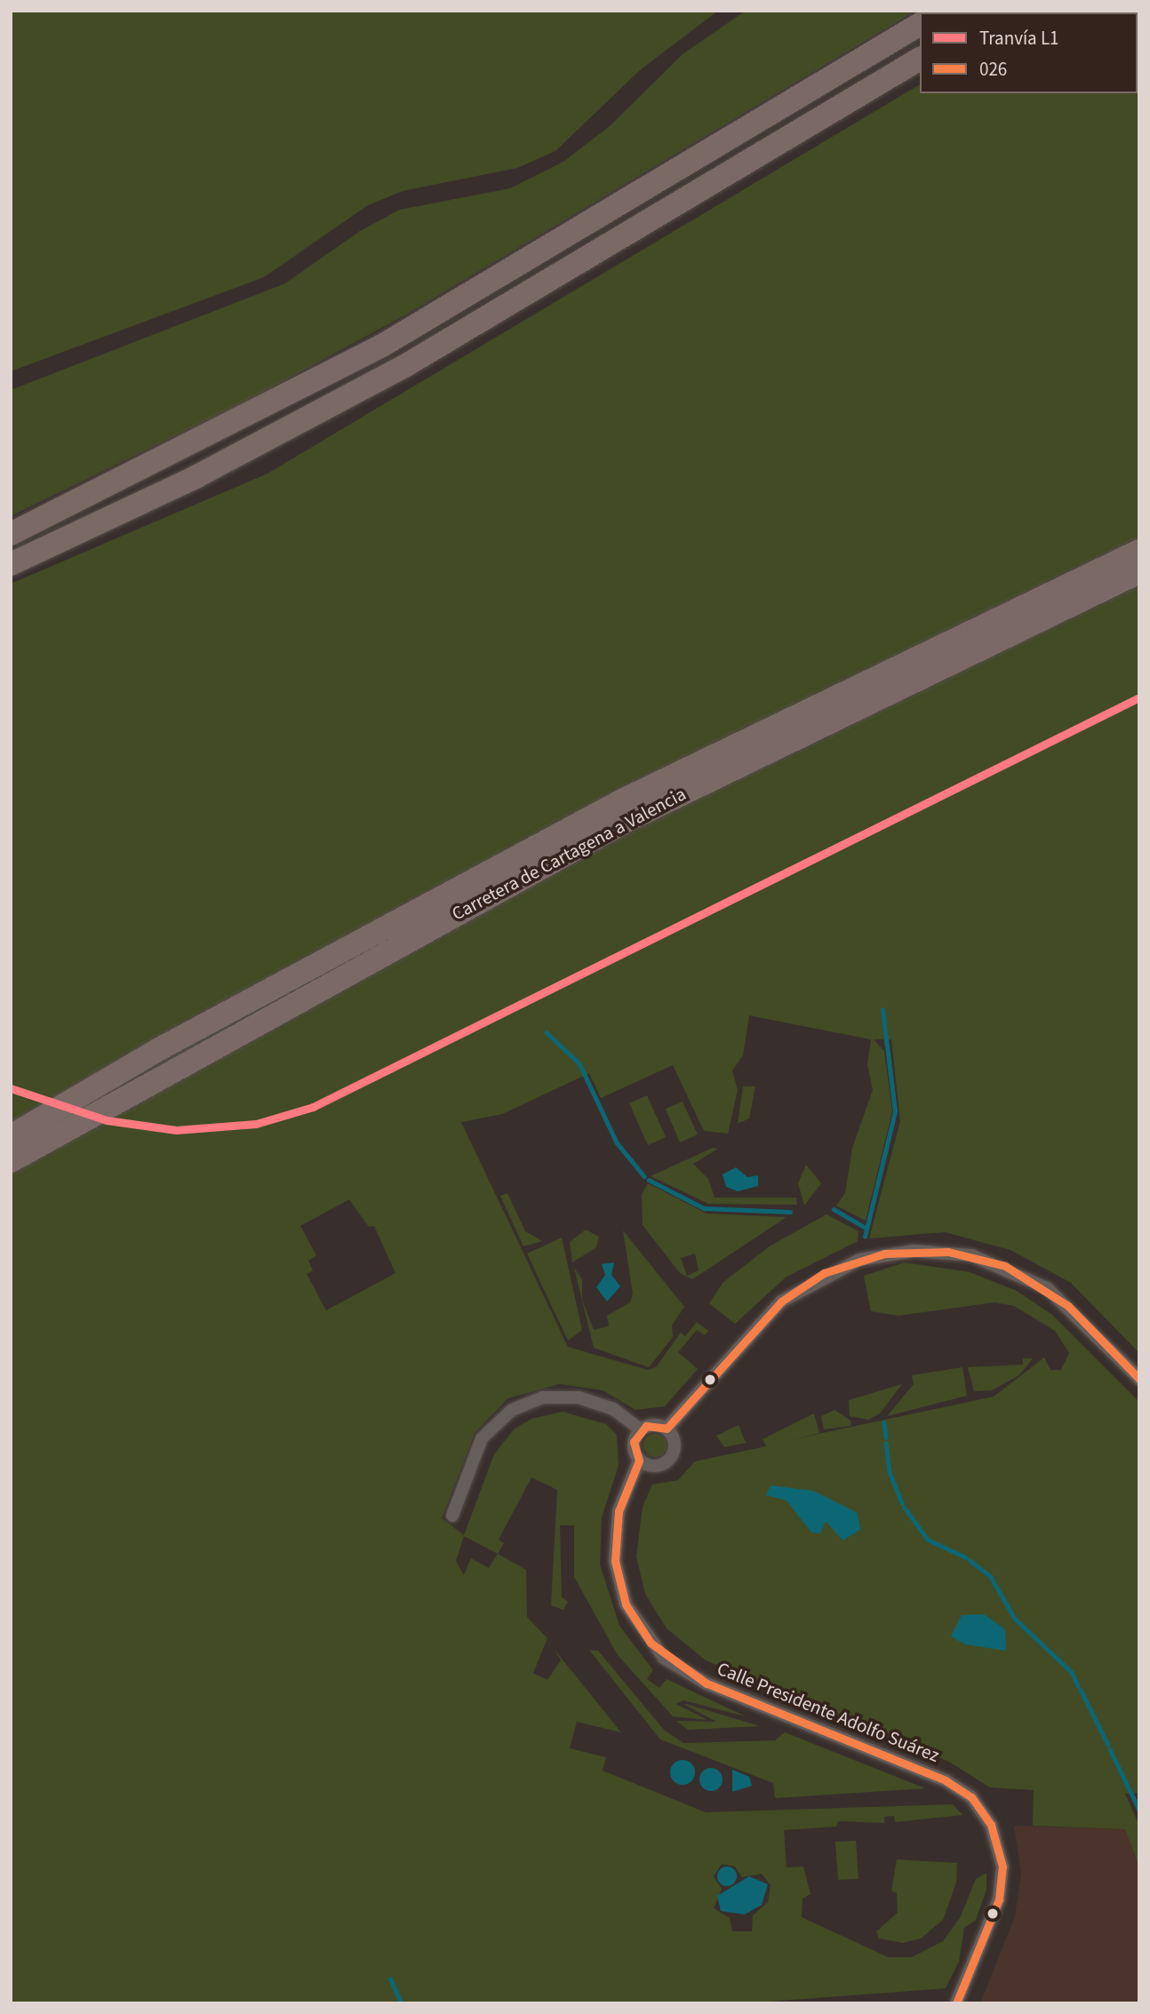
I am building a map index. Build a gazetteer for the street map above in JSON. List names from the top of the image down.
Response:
{
  "streets": {
    "highway": ["Carretera de Cartagena a Valencia"],
    "street": ["Calle Presidente Adolfo Suárez"]
  },
  "lines": ["tram line L1", "transit line 026"],
  "legend": ["Tranvía L1", "026"]
}
